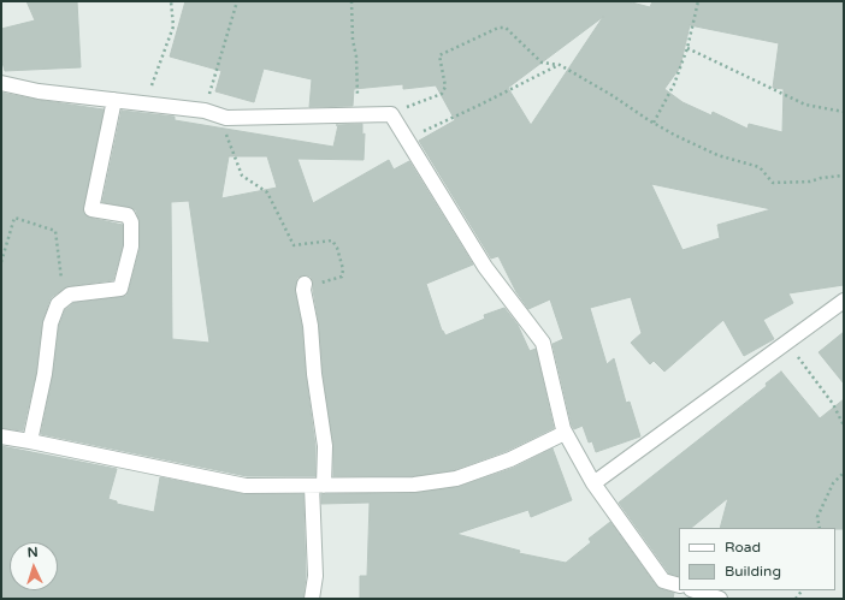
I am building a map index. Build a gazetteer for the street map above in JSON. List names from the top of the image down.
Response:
{
  "legend": ["Road", "Building"],
  "north": "top"
}
